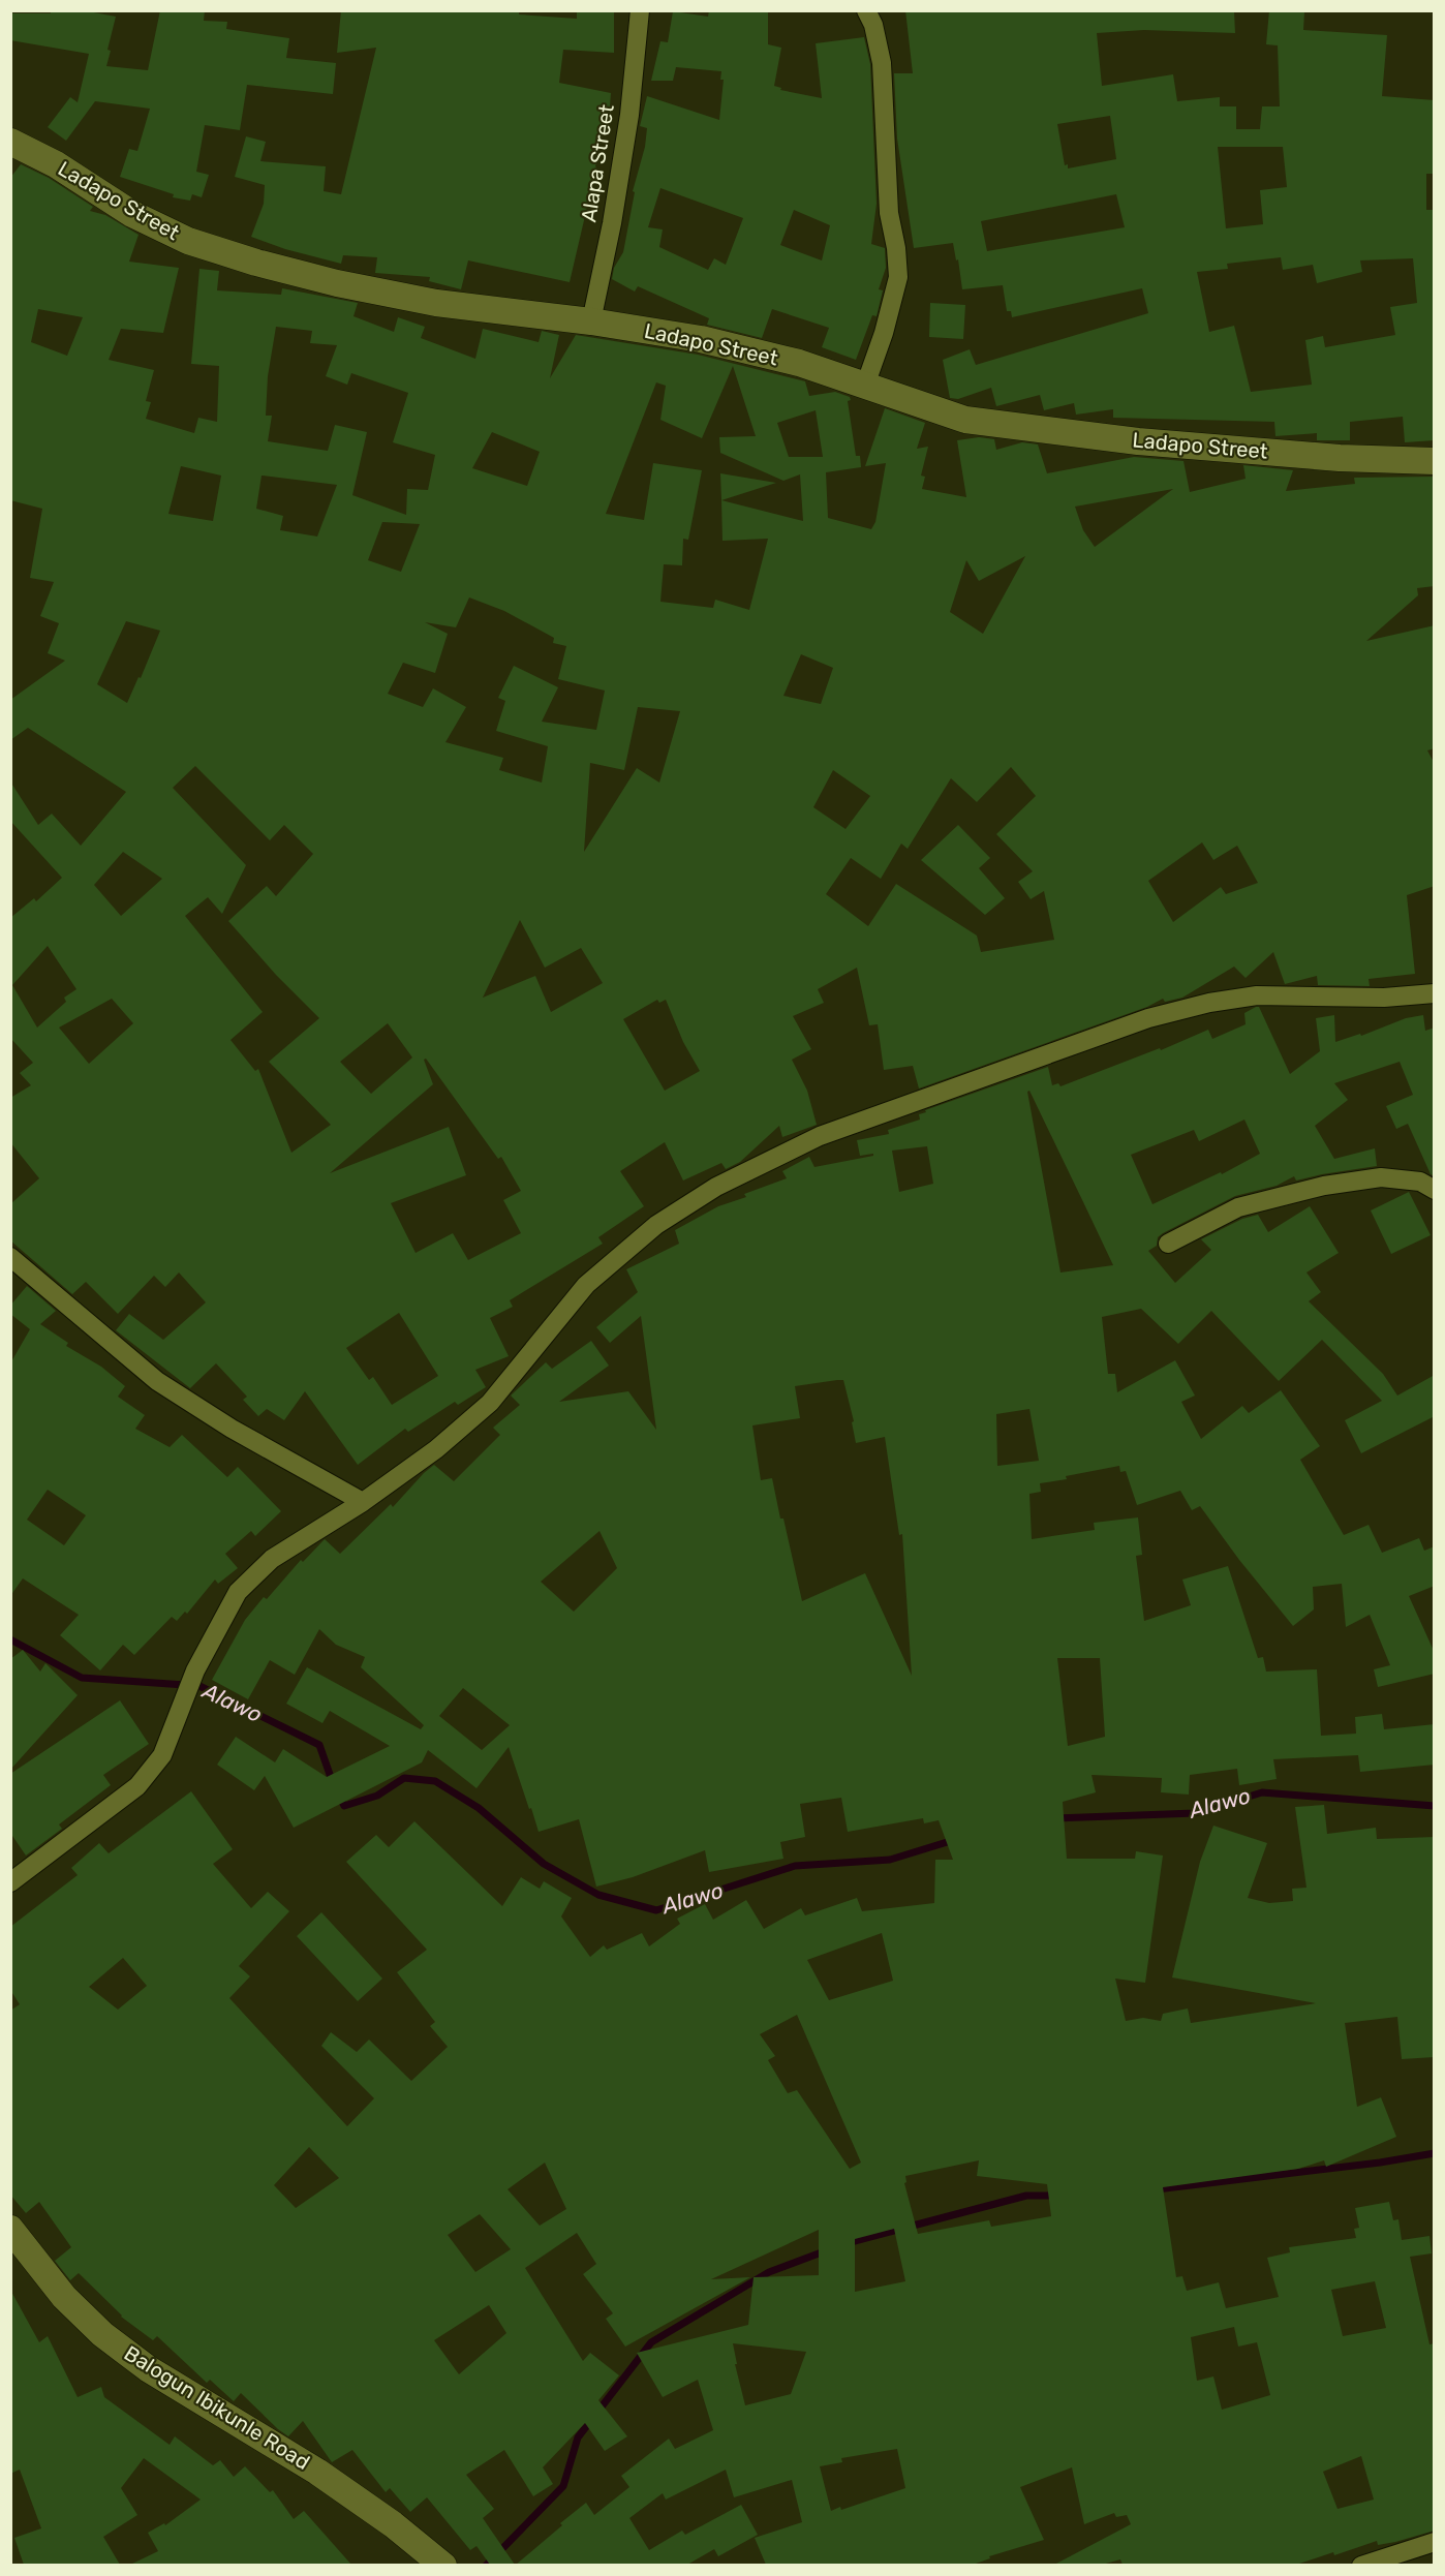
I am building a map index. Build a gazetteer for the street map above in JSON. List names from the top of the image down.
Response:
{
  "streets": {
    "main road": ["Ladapo Street", "Balogun Ibikunle Road"],
    "street": ["Alapa Street"]
  },
  "crossings": [
    ["Alapa Street", "Ladapo Street"]
  ],
  "water": ["Alawo"]
}
